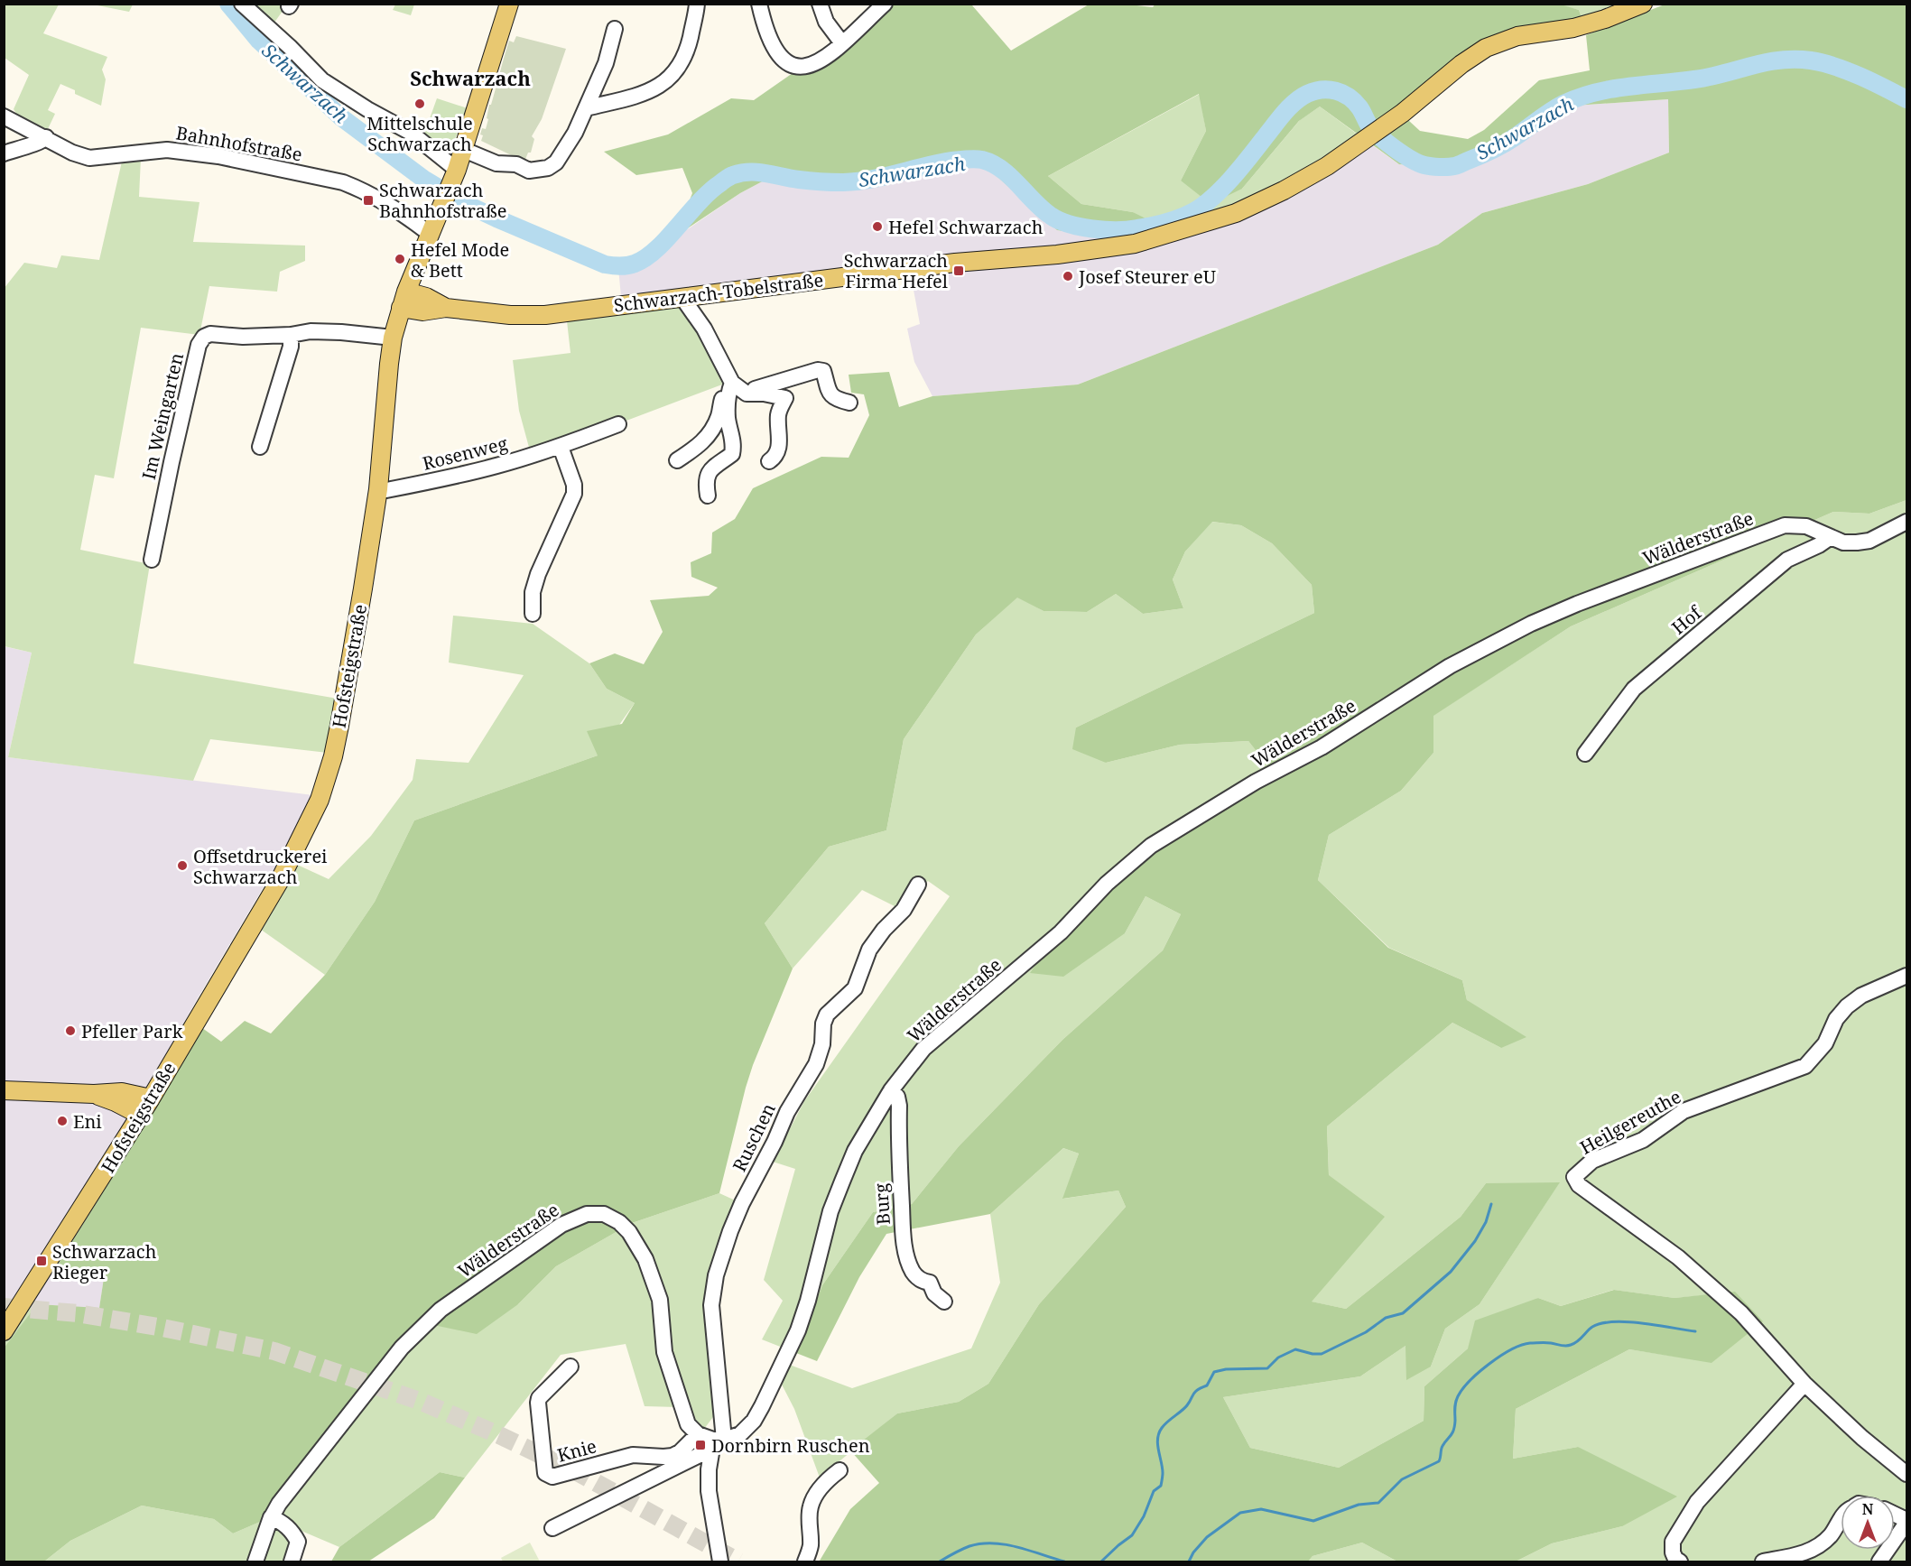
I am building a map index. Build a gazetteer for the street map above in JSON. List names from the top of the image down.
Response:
{
  "streets": {
    "main road": ["Schwarzach-Tobelstraße", "Hofsteigstraße"],
    "street": [
      "Bahnhofstraße",
      "Im Weingarten",
      "Rosenweg",
      "Wälderstraße",
      "Hof",
      "Heilgereuthe",
      "Ruschen",
      "Burg",
      "Knie"
    ]
  },
  "crossings": [
    ["Bahnhofstraße", "Hofsteigstraße"],
    ["Schwarzach-Tobelstraße", "Hofsteigstraße"],
    ["Im Weingarten", "Hofsteigstraße"],
    ["Rosenweg", "Hofsteigstraße"],
    ["Wälderstraße", "Hof"],
    ["Wälderstraße", "Ruschen"],
    ["Wälderstraße", "Burg"],
    ["Wälderstraße", "Knie"]
  ],
  "districts": ["Schwarzach"],
  "water": ["Schwarzach"],
  "places": {
    "other": [
      "Mittelschule Schwarzach",
      "Hefel Schwarzach",
      "Hefel Mode & Bett",
      "Josef Steurer eU",
      "Offsetdruckerei Schwarzach",
      "Pfeller Park",
      "Eni"
    ],
    "transit": [
      "Schwarzach Bahnhofstraße",
      "Schwarzach Firma Hefel",
      "Schwarzach Rieger",
      "Dornbirn Ruschen"
    ]
  },
  "north": "top"
}
